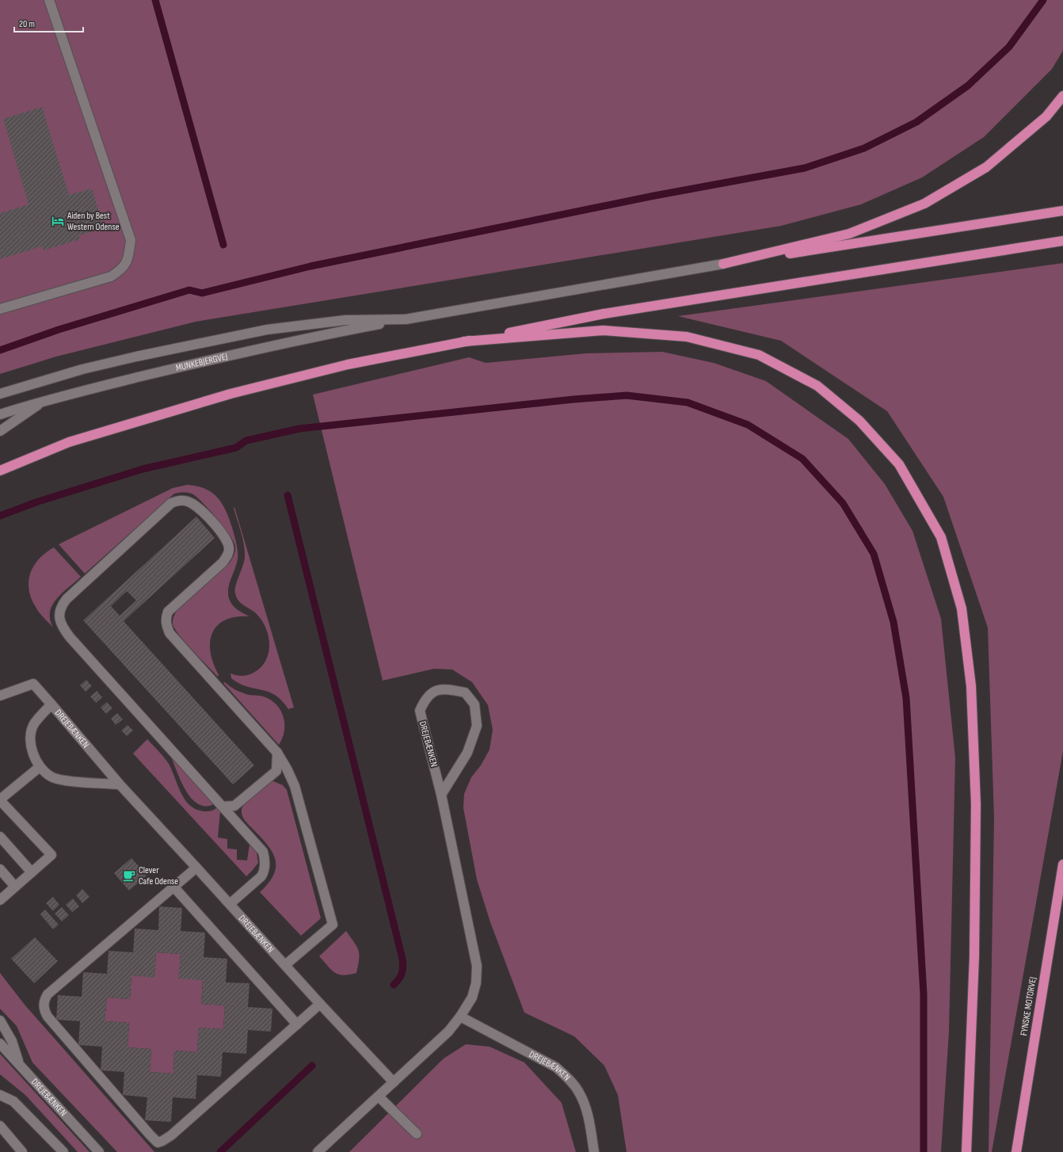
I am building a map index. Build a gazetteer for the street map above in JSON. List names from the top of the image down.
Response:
{
  "streets": {
    "highway": ["FYNSKE MOTORVEJ"],
    "street": ["MUNKEBJERGVEJ", "DREJEBÆNKEN"]
  },
  "places": {
    "hotel": ["Aiden by Best Western Odense"],
    "cafe": ["Clever Cafe Odense"]
  },
  "scale_bar": "20 m"
}
